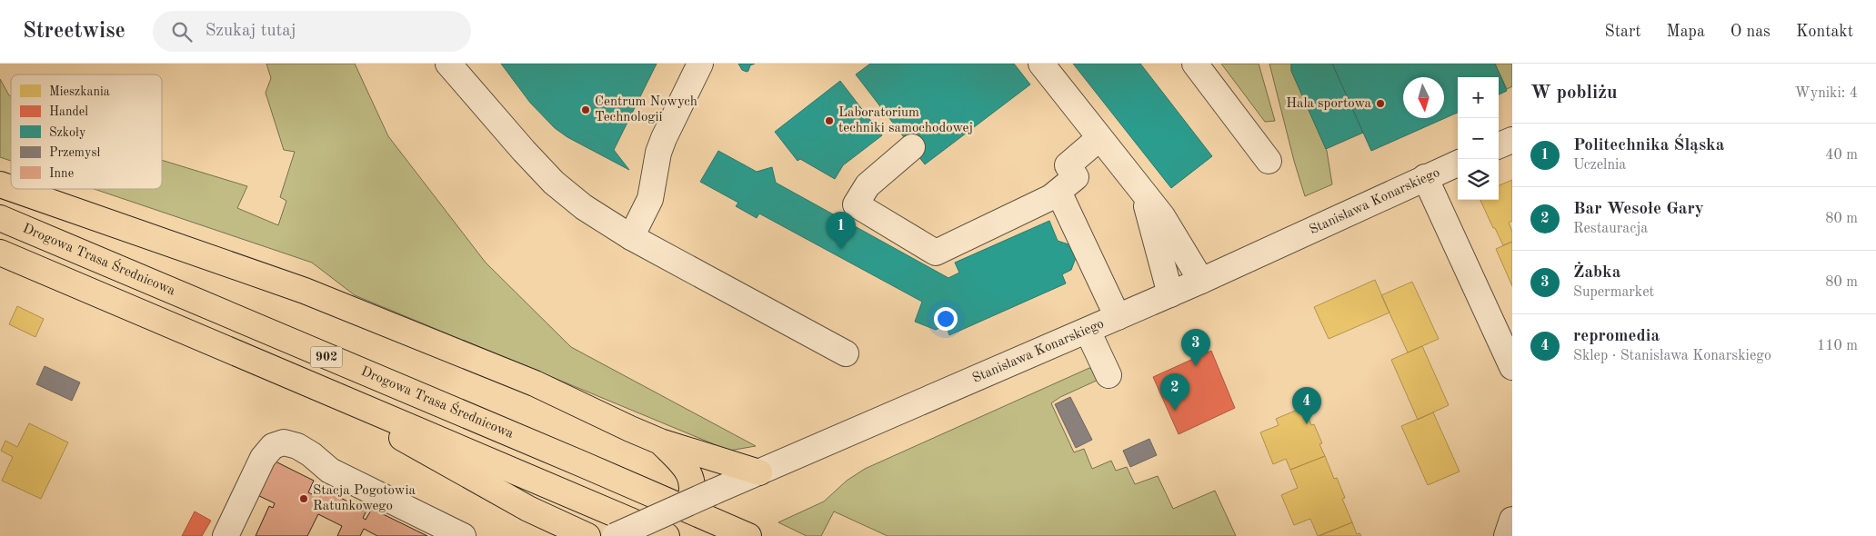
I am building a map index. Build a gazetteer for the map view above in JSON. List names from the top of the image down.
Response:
{
  "streets": {
    "main road": ["Drogowa Trasa Średnicowa", "902"],
    "street": ["Stanisława Konarskiego"]
  },
  "places": [
    "Hala sportowa",
    "Centrum Nowych Technologii",
    "Laboratorium techniki samochodowej",
    "Stacja Pogotowia Ratunkowego"
  ],
  "legend": [
    "Mieszkania",
    "Handel",
    "Szkoły",
    "Przemysł",
    "Inne"
  ],
  "north": "bottom",
  "page": {
    "header": "Streetwise",
    "search": "Szukaj tutaj",
    "nav": [
      "Start",
      "Mapa",
      "O nas",
      "Kontakt"
    ],
    "heading": ["W pobliżu", "Wyniki: 4"],
    "map_buttons": ["+", "−"],
    "list": [
      {
        "mark": "1",
        "name": "Politechnika Śląska",
        "note": "Uczelnia",
        "value": "40 m"
      },
      {
        "mark": "2",
        "name": "Bar Wesołe Gary",
        "note": "Restauracja",
        "value": "80 m"
      },
      {
        "mark": "3",
        "name": "Żabka",
        "note": "Supermarket",
        "value": "80 m"
      },
      {
        "mark": "4",
        "name": "repromedia",
        "note": "Sklep · Stanisława Konarskiego",
        "value": "110 m"
      }
    ],
    "pins": [
      "1",
      "3",
      "2",
      "4"
    ]
  }
}
